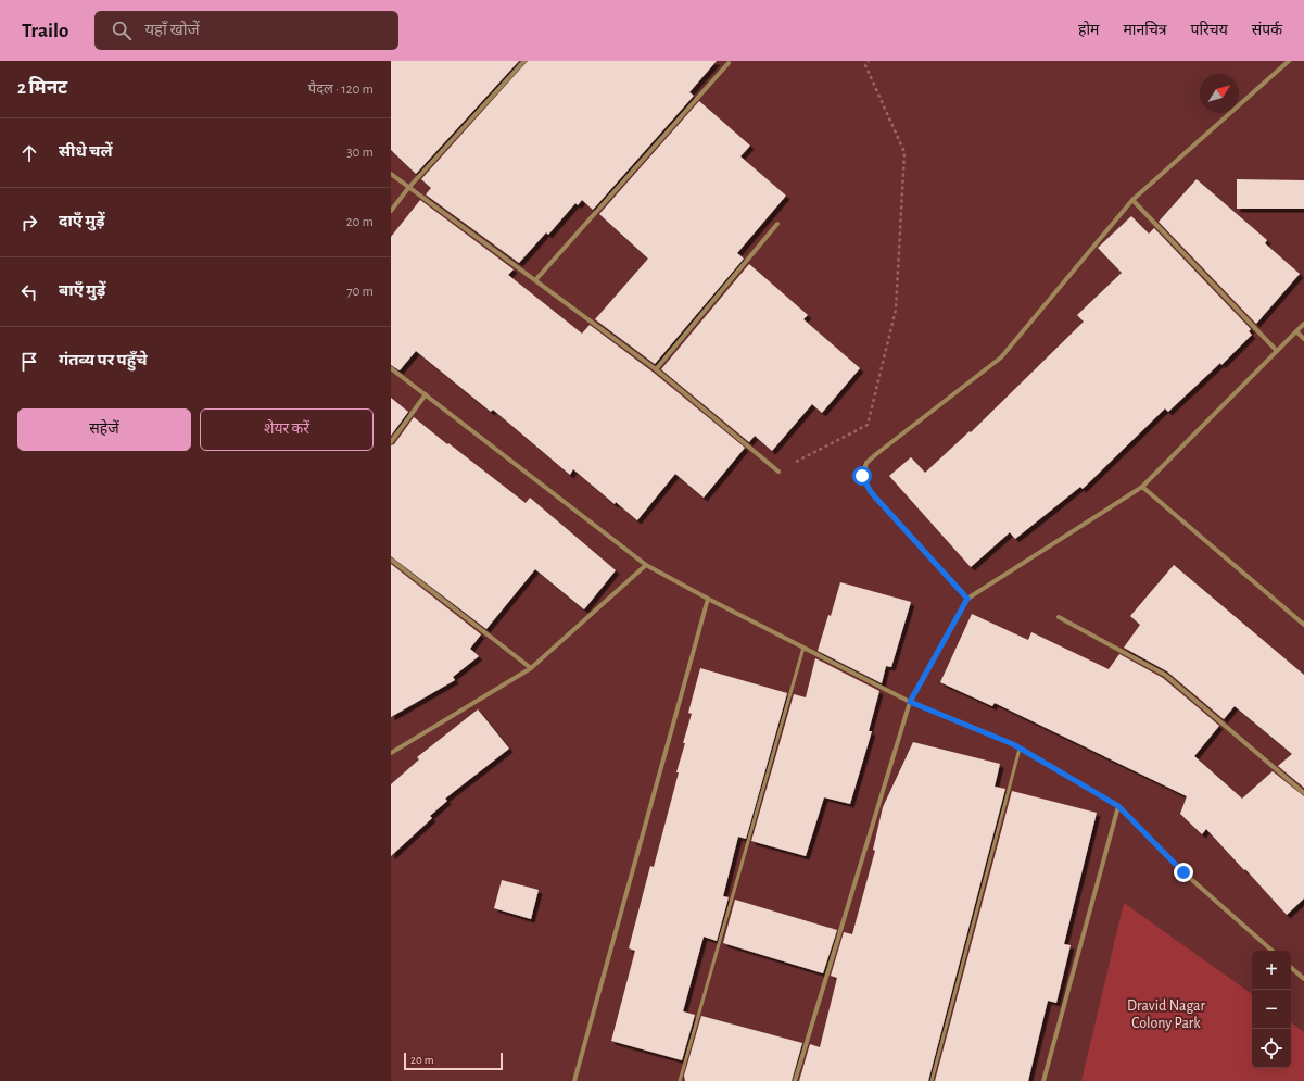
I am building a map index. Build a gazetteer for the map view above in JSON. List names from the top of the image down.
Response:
{
  "parks": ["Dravid Nagar Colony Park"],
  "scale_bar": "20 m",
  "north": "top right",
  "page": {
    "header": "Trailo",
    "search": "यहाँ खोजें",
    "nav": [
      "होम",
      "मानचित्र",
      "परिचय",
      "संपर्क"
    ],
    "heading": ["2 मिनट", "पैदल · 120 m"],
    "list": [
      ["सीधे चलें", "30 m"],
      ["दाएँ मुड़ें", "20 m"],
      ["बाएँ मुड़ें", "70 m"],
      "गंतव्य पर पहुँचे"
    ],
    "buttons": ["सहेजें", "शेयर करें"],
    "map_buttons": ["+", "−"],
    "scale": "20 m"
  }
}
